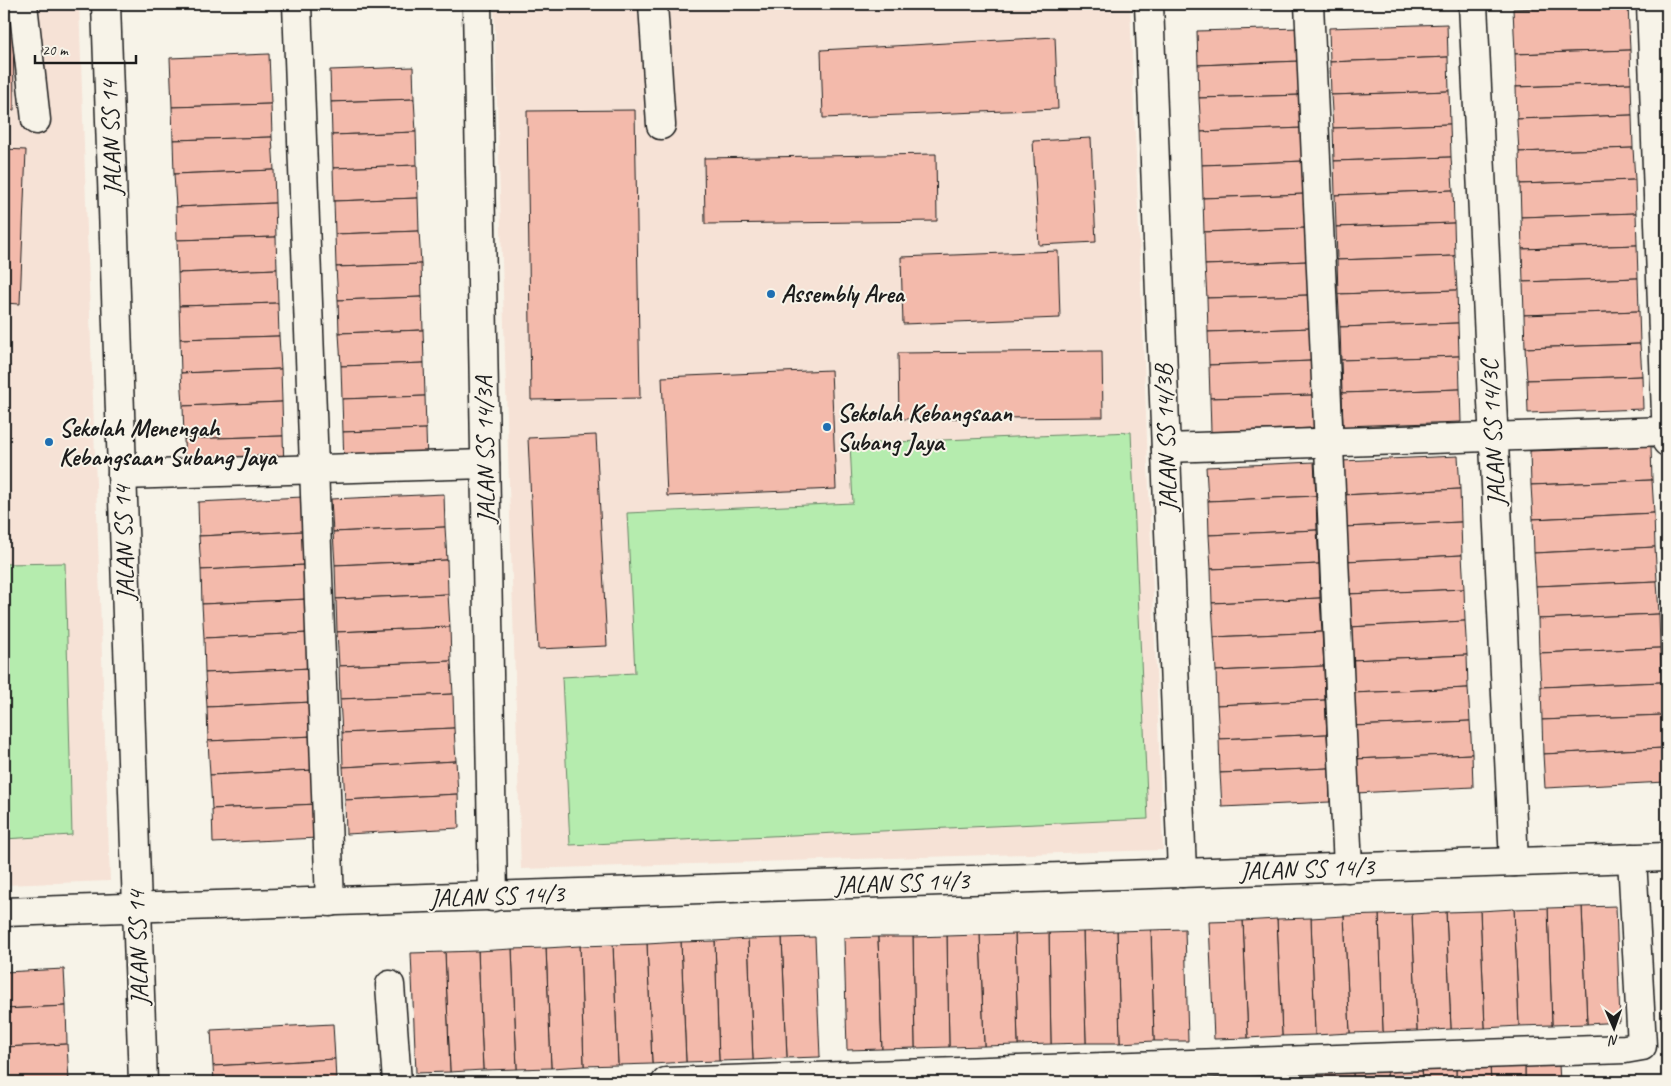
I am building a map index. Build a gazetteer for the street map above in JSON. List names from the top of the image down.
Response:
{
  "streets": {
    "street": [
      "JALAN SS 14",
      "JALAN SS 14/3C",
      "JALAN SS 14/3B",
      "JALAN SS 14/3A",
      "JALAN SS 14/3"
    ]
  },
  "crossings": [
    ["JALAN SS 14", "JALAN SS 14/3"],
    ["JALAN SS 14/3C", "JALAN SS 14/3"],
    ["JALAN SS 14/3B", "JALAN SS 14/3"],
    ["JALAN SS 14/3A", "JALAN SS 14/3"]
  ],
  "places": ["Assembly Area", "Sekolah Kebangsaan Subang Jaya", "Sekolah Menengah Kebangsaan Subang Jaya"],
  "scale_bar": "20 m",
  "north": "bottom"
}
